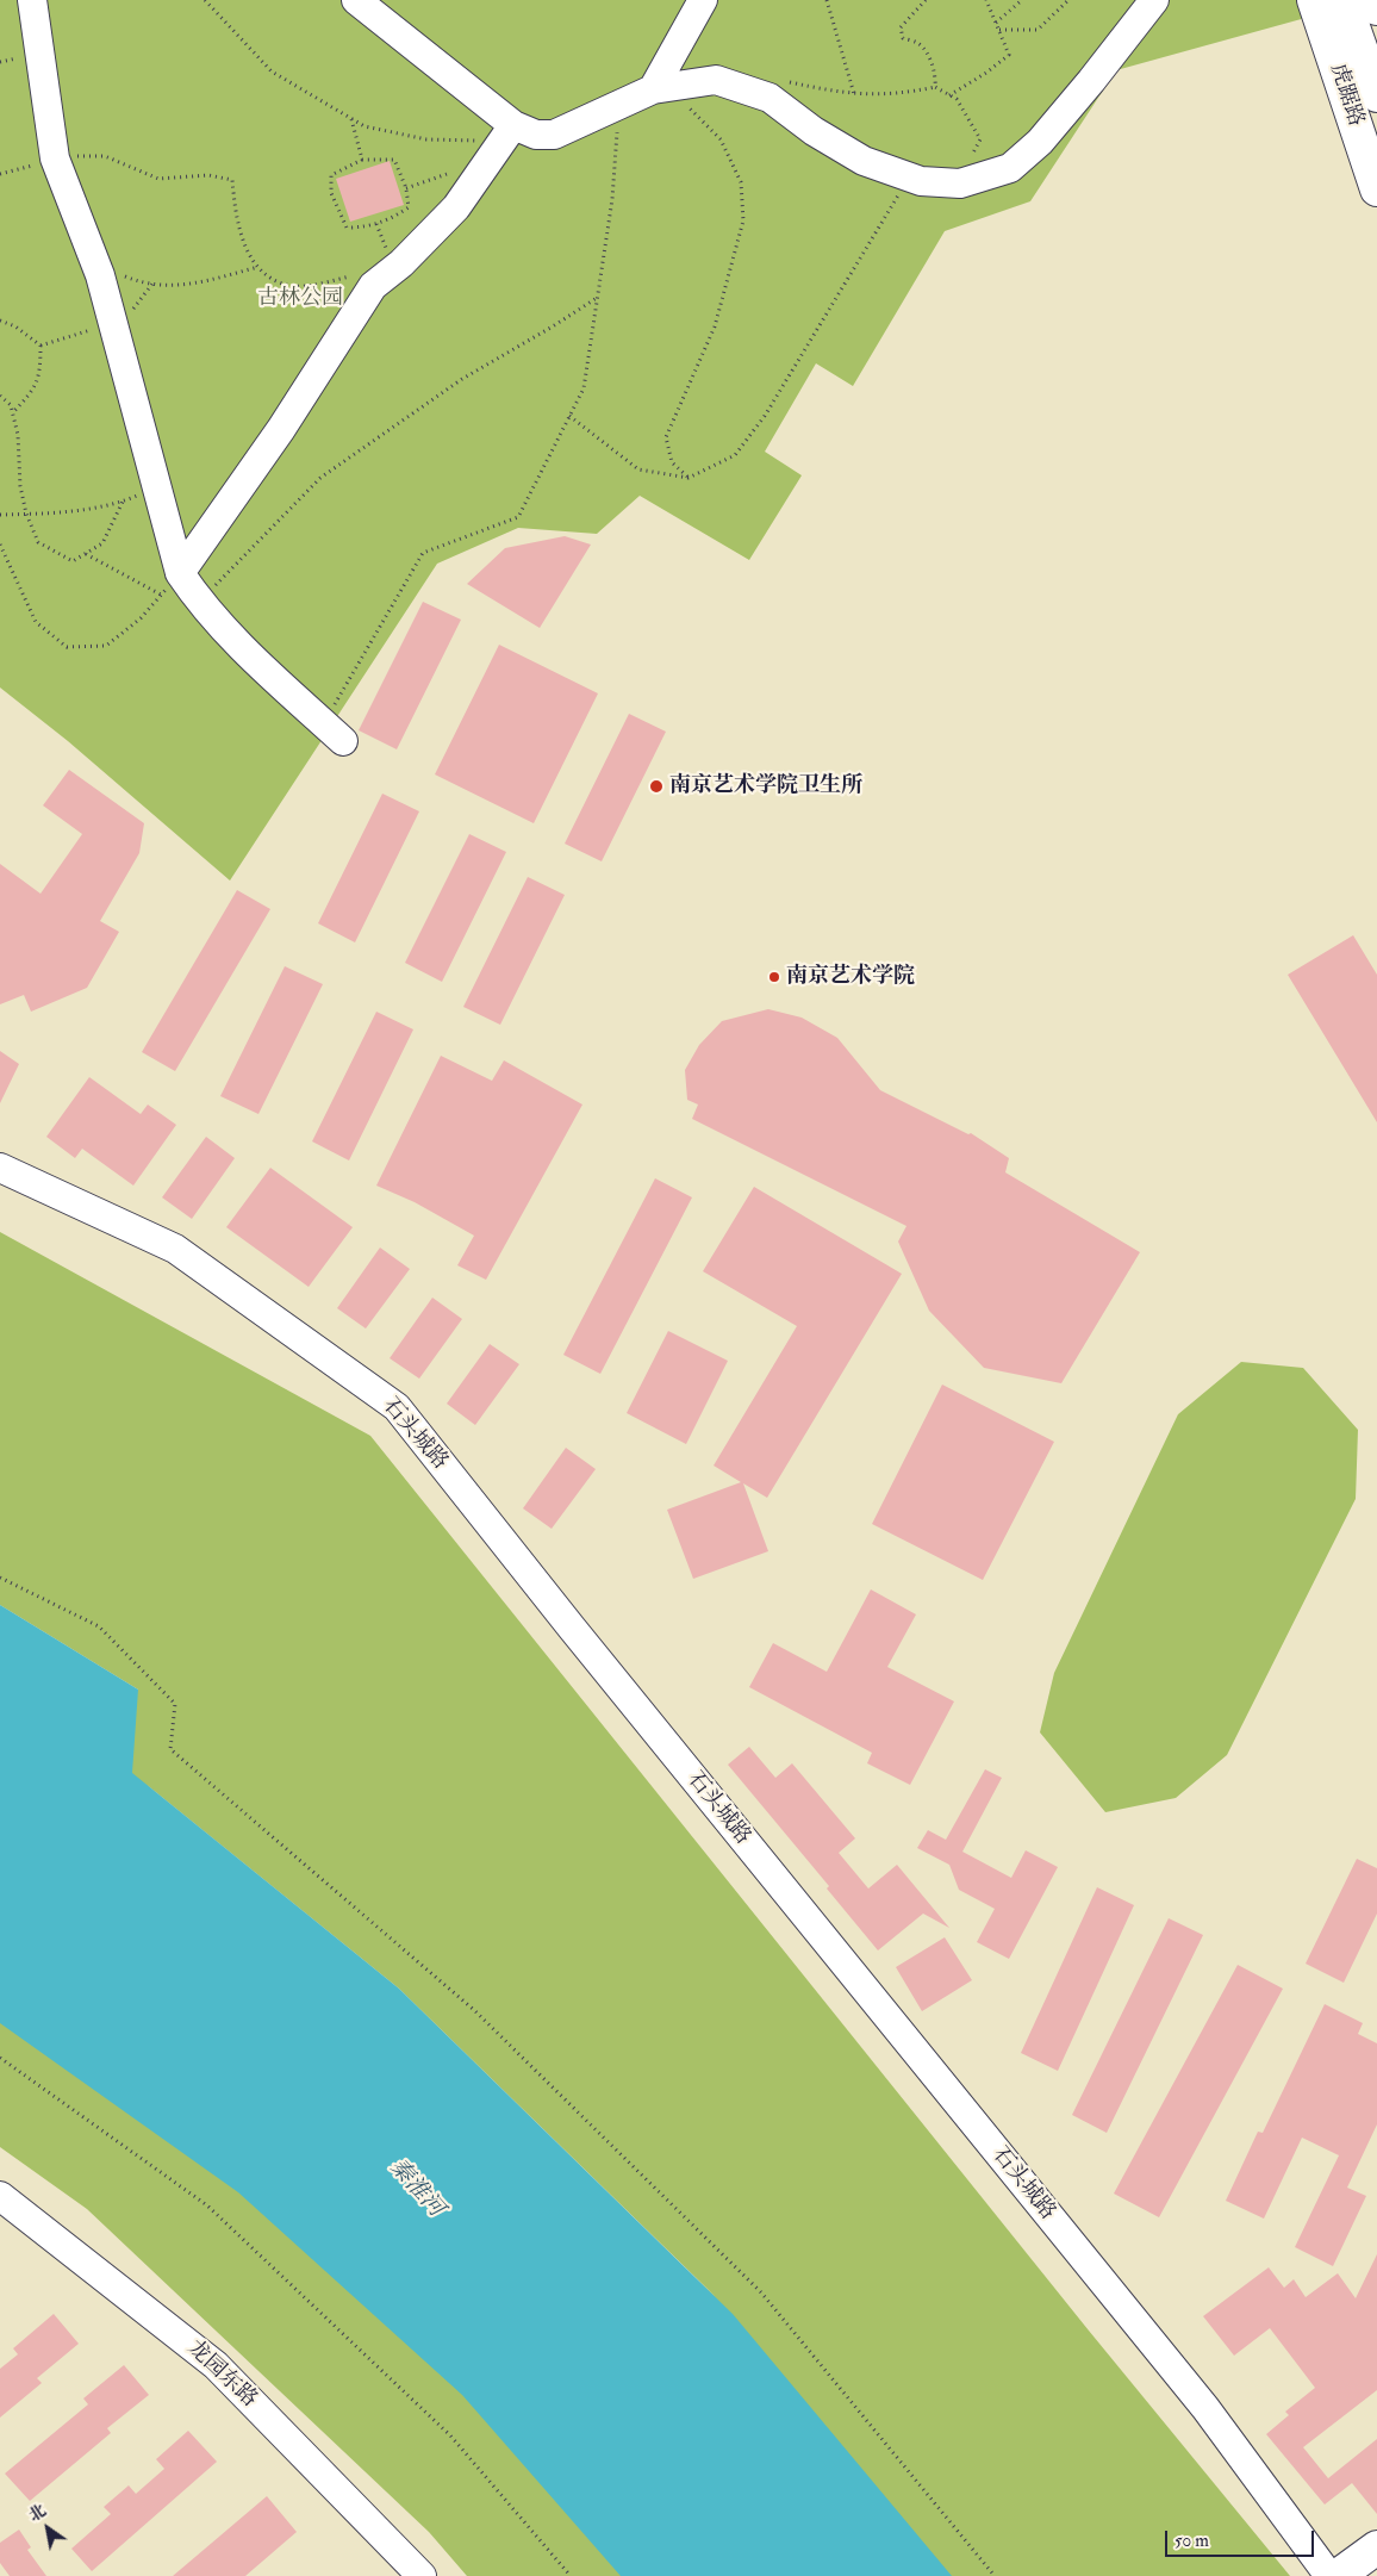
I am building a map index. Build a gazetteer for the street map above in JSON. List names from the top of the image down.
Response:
{
  "streets": {
    "main road": ["虎踞路"],
    "street": ["石头城路", "龙园东路"]
  },
  "water": ["秦淮河"],
  "parks": ["古林公园"],
  "places": ["南京艺术学院卫生所", "南京艺术学院"],
  "scale_bar": "50 m",
  "north": "top left"
}
